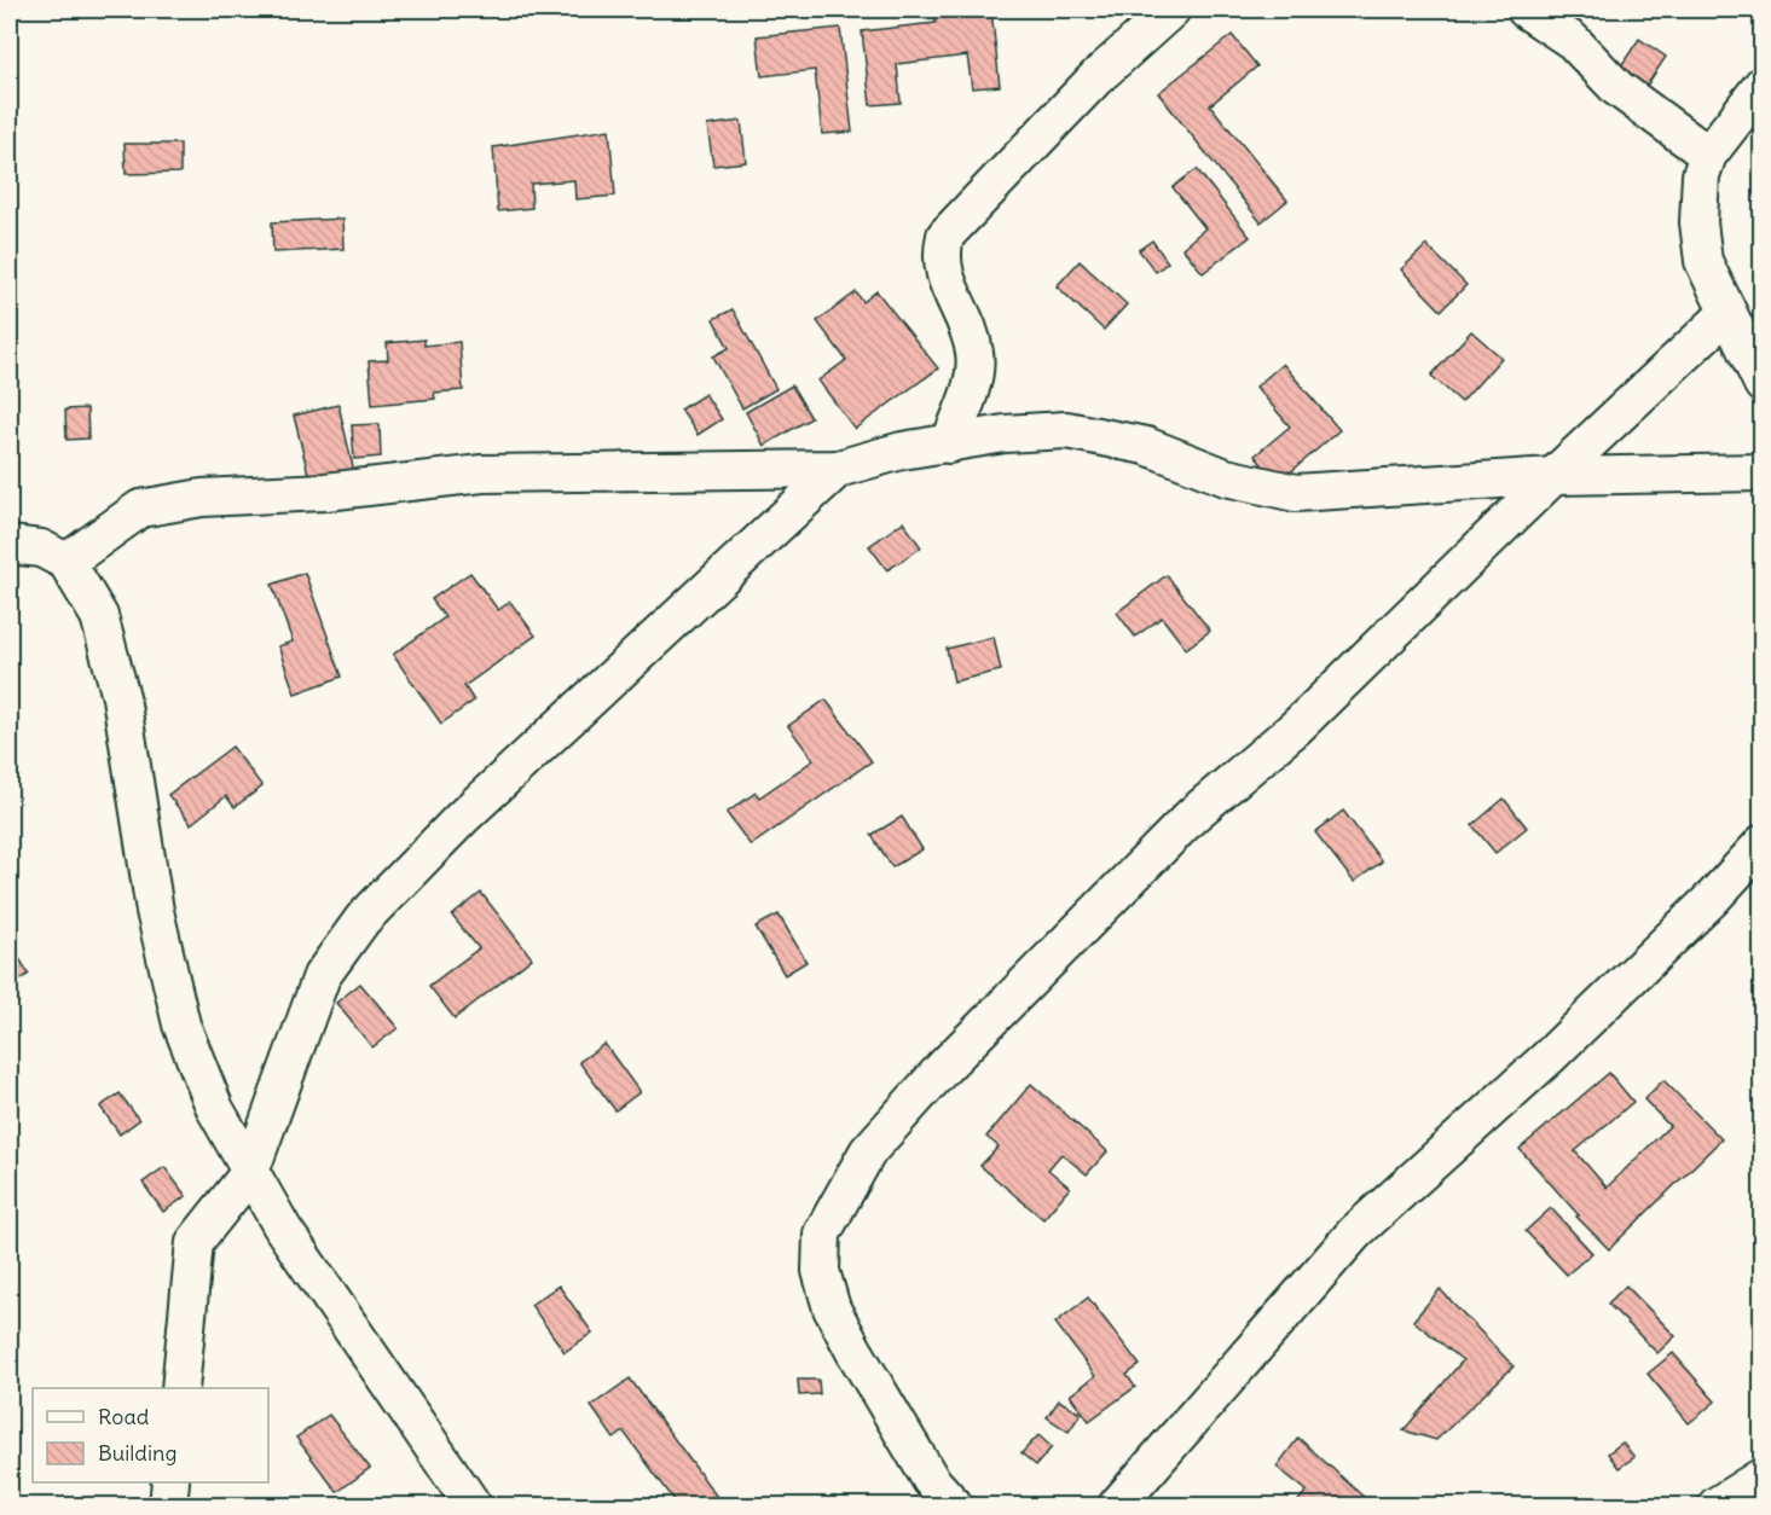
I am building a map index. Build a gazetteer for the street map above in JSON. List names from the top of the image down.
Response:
{
  "legend": ["Road", "Building"]
}
